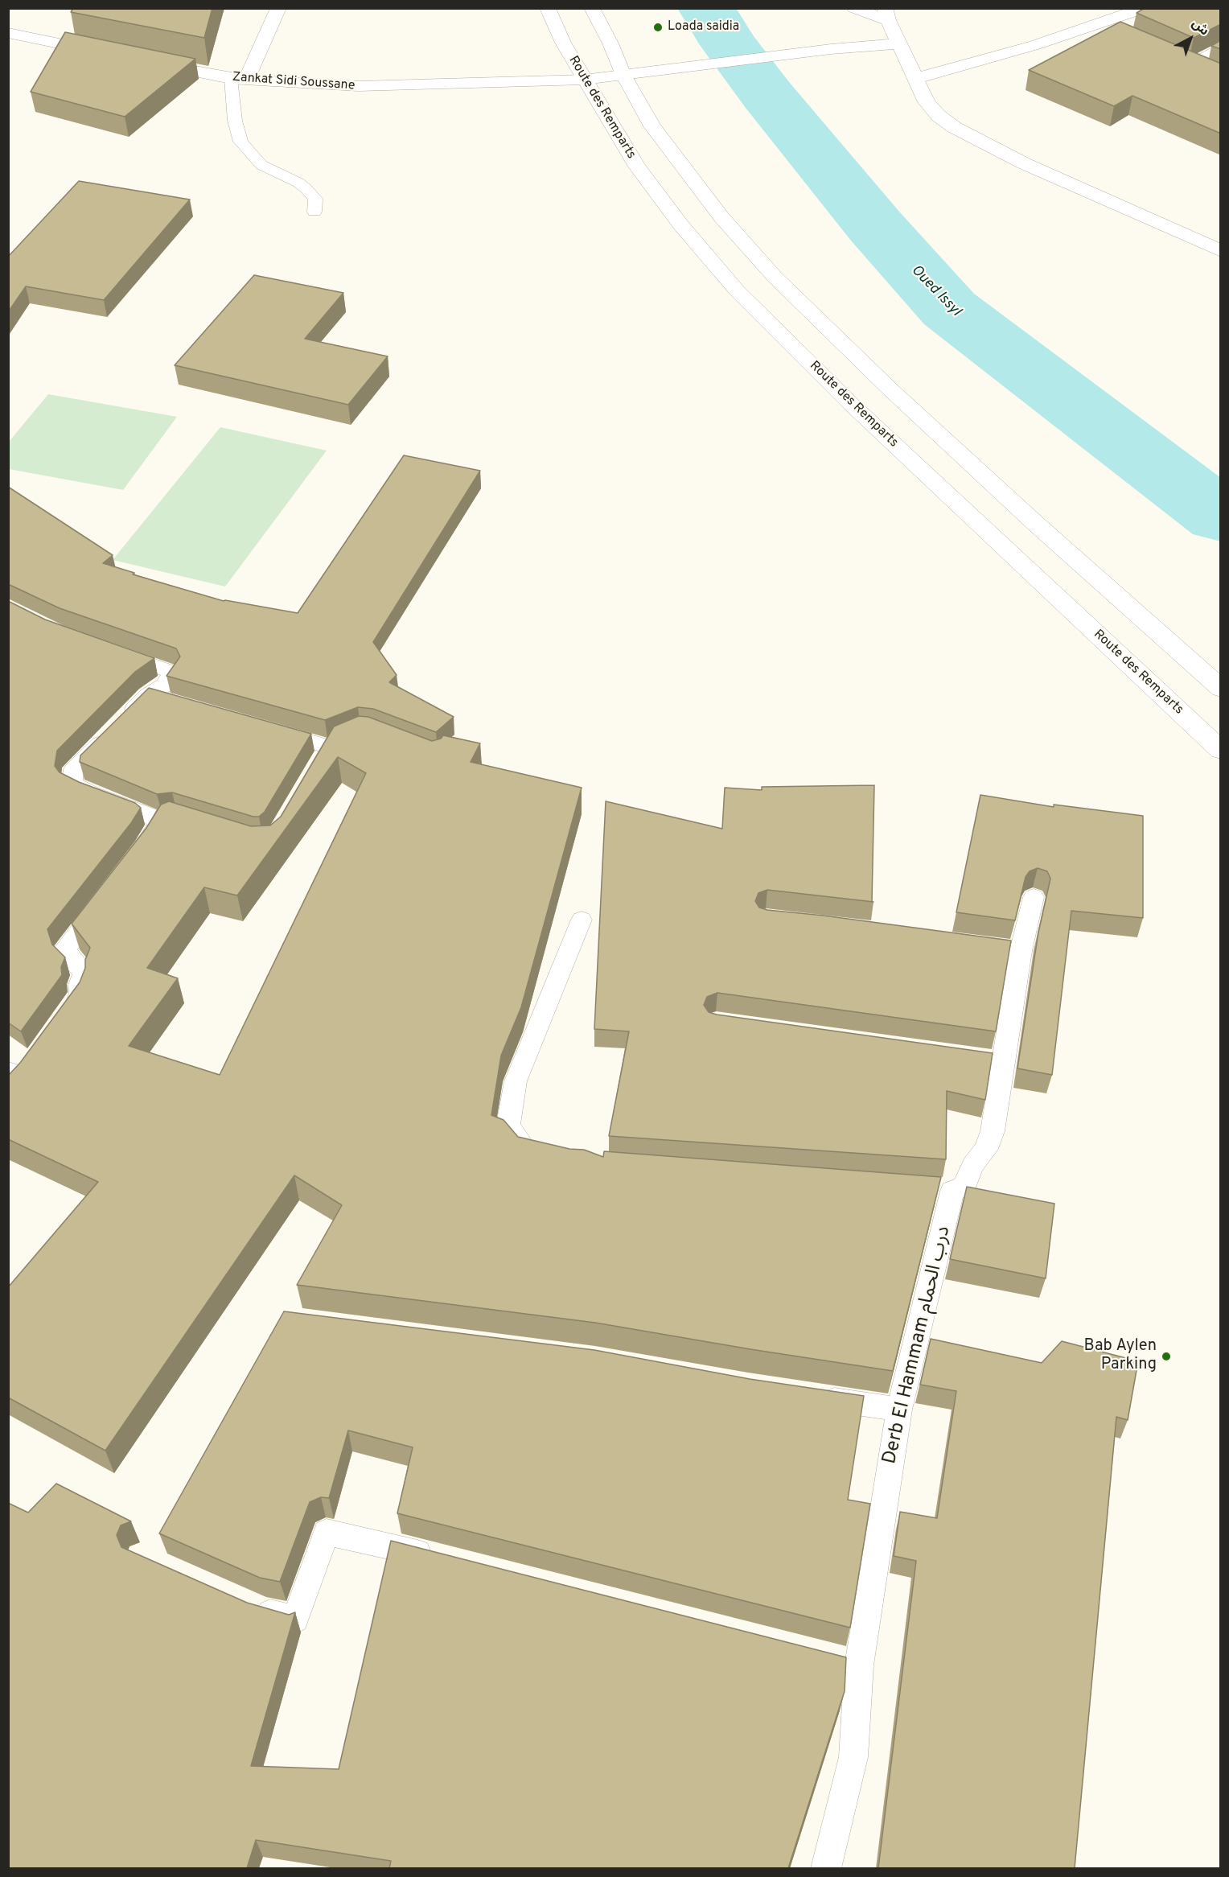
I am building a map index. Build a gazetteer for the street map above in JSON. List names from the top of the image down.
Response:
{
  "streets": {
    "main road": ["Zankat Sidi Soussane", "Route des Remparts"],
    "lane": ["Derb El Hammam درب الحمام"]
  },
  "crossings": [
    ["Zankat Sidi Soussane", "Route des Remparts"]
  ],
  "water": ["Oued Issyl"],
  "places": ["Loada saidia", "Bab Aylen Parking"],
  "north": "top right"
}
